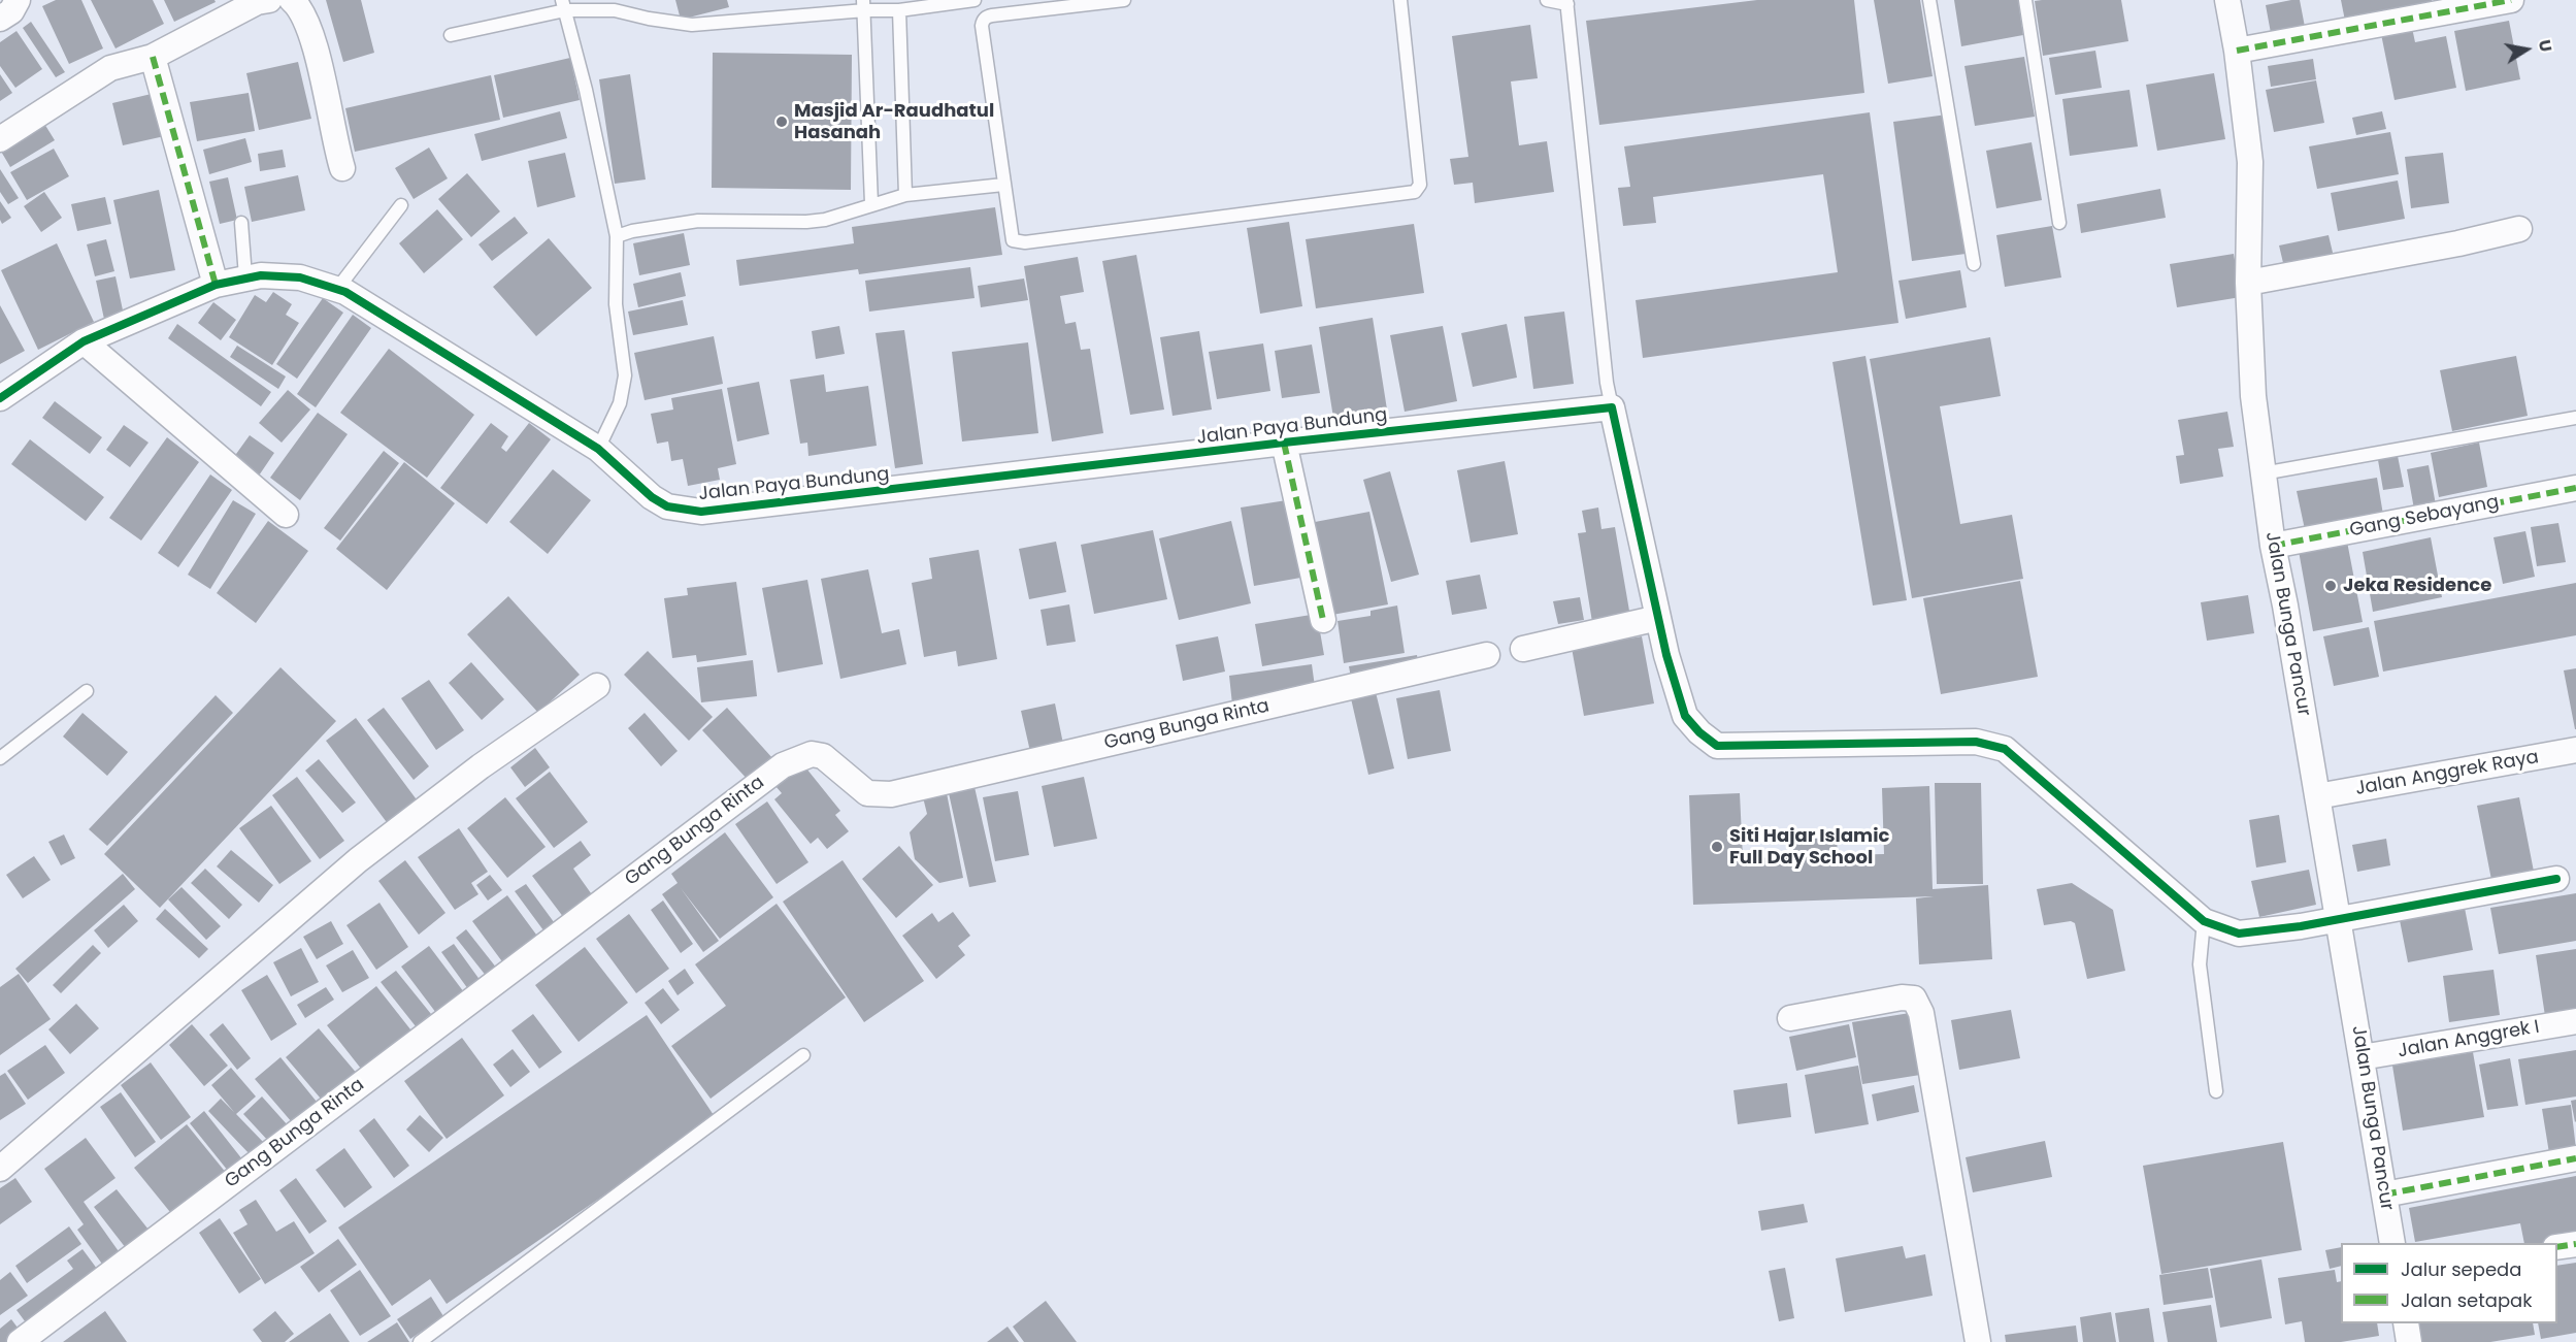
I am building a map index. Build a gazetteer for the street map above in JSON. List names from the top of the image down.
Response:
{
  "streets": {
    "street": [
      "Jalan Paya Bundung",
      "Gang Sebayang",
      "Jalan Bunga Pancur",
      "Gang Bunga Rinta",
      "Jalan Anggrek Raya",
      "Jalan Anggrek I"
    ]
  },
  "crossings": [
    ["Gang Sebayang", "Jalan Bunga Pancur"],
    ["Jalan Bunga Pancur", "Jalan Anggrek Raya"],
    ["Jalan Bunga Pancur", "Jalan Anggrek I"]
  ],
  "places": ["Masjid Ar-Raudhatul Hasanah", "Jeka Residence", "Siti Hajar Islamic Full Day School"],
  "legend": ["Jalur sepeda", "Jalan setapak"],
  "north": "right"
}
